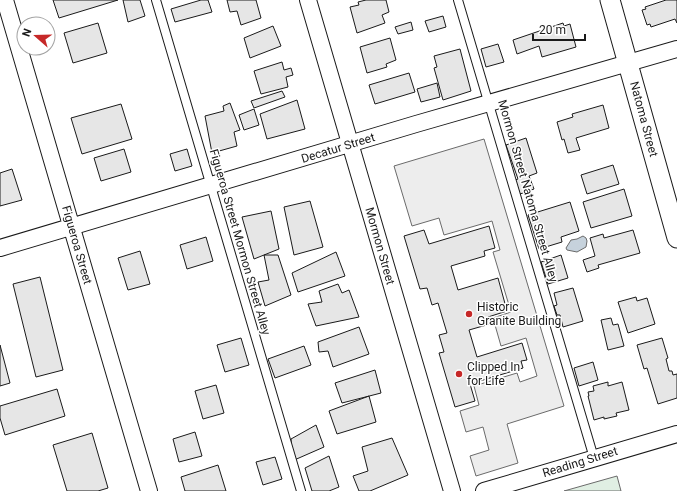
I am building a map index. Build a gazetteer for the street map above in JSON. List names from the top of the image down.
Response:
{
  "streets": {
    "street": [
      "Natoma Street",
      "Decatur Street",
      "Figueroa Street",
      "Mormon Street",
      "Reading Street"
    ],
    "lane": ["Mormon Street Natoma Street Alley", "Figueroa Street Mormon Street Alley"]
  },
  "crossings": [
    ["Natoma Street", "Decatur Street"],
    ["Decatur Street", "Mormon Street Natoma Street Alley"],
    ["Decatur Street", "Figueroa Street Mormon Street Alley"],
    ["Decatur Street", "Figueroa Street"],
    ["Decatur Street", "Mormon Street"],
    ["Mormon Street Natoma Street Alley", "Reading Street"]
  ],
  "places": ["Historic Granite Building", "Clipped In for Life"],
  "scale_bar": "20 m",
  "north": "left"
}
